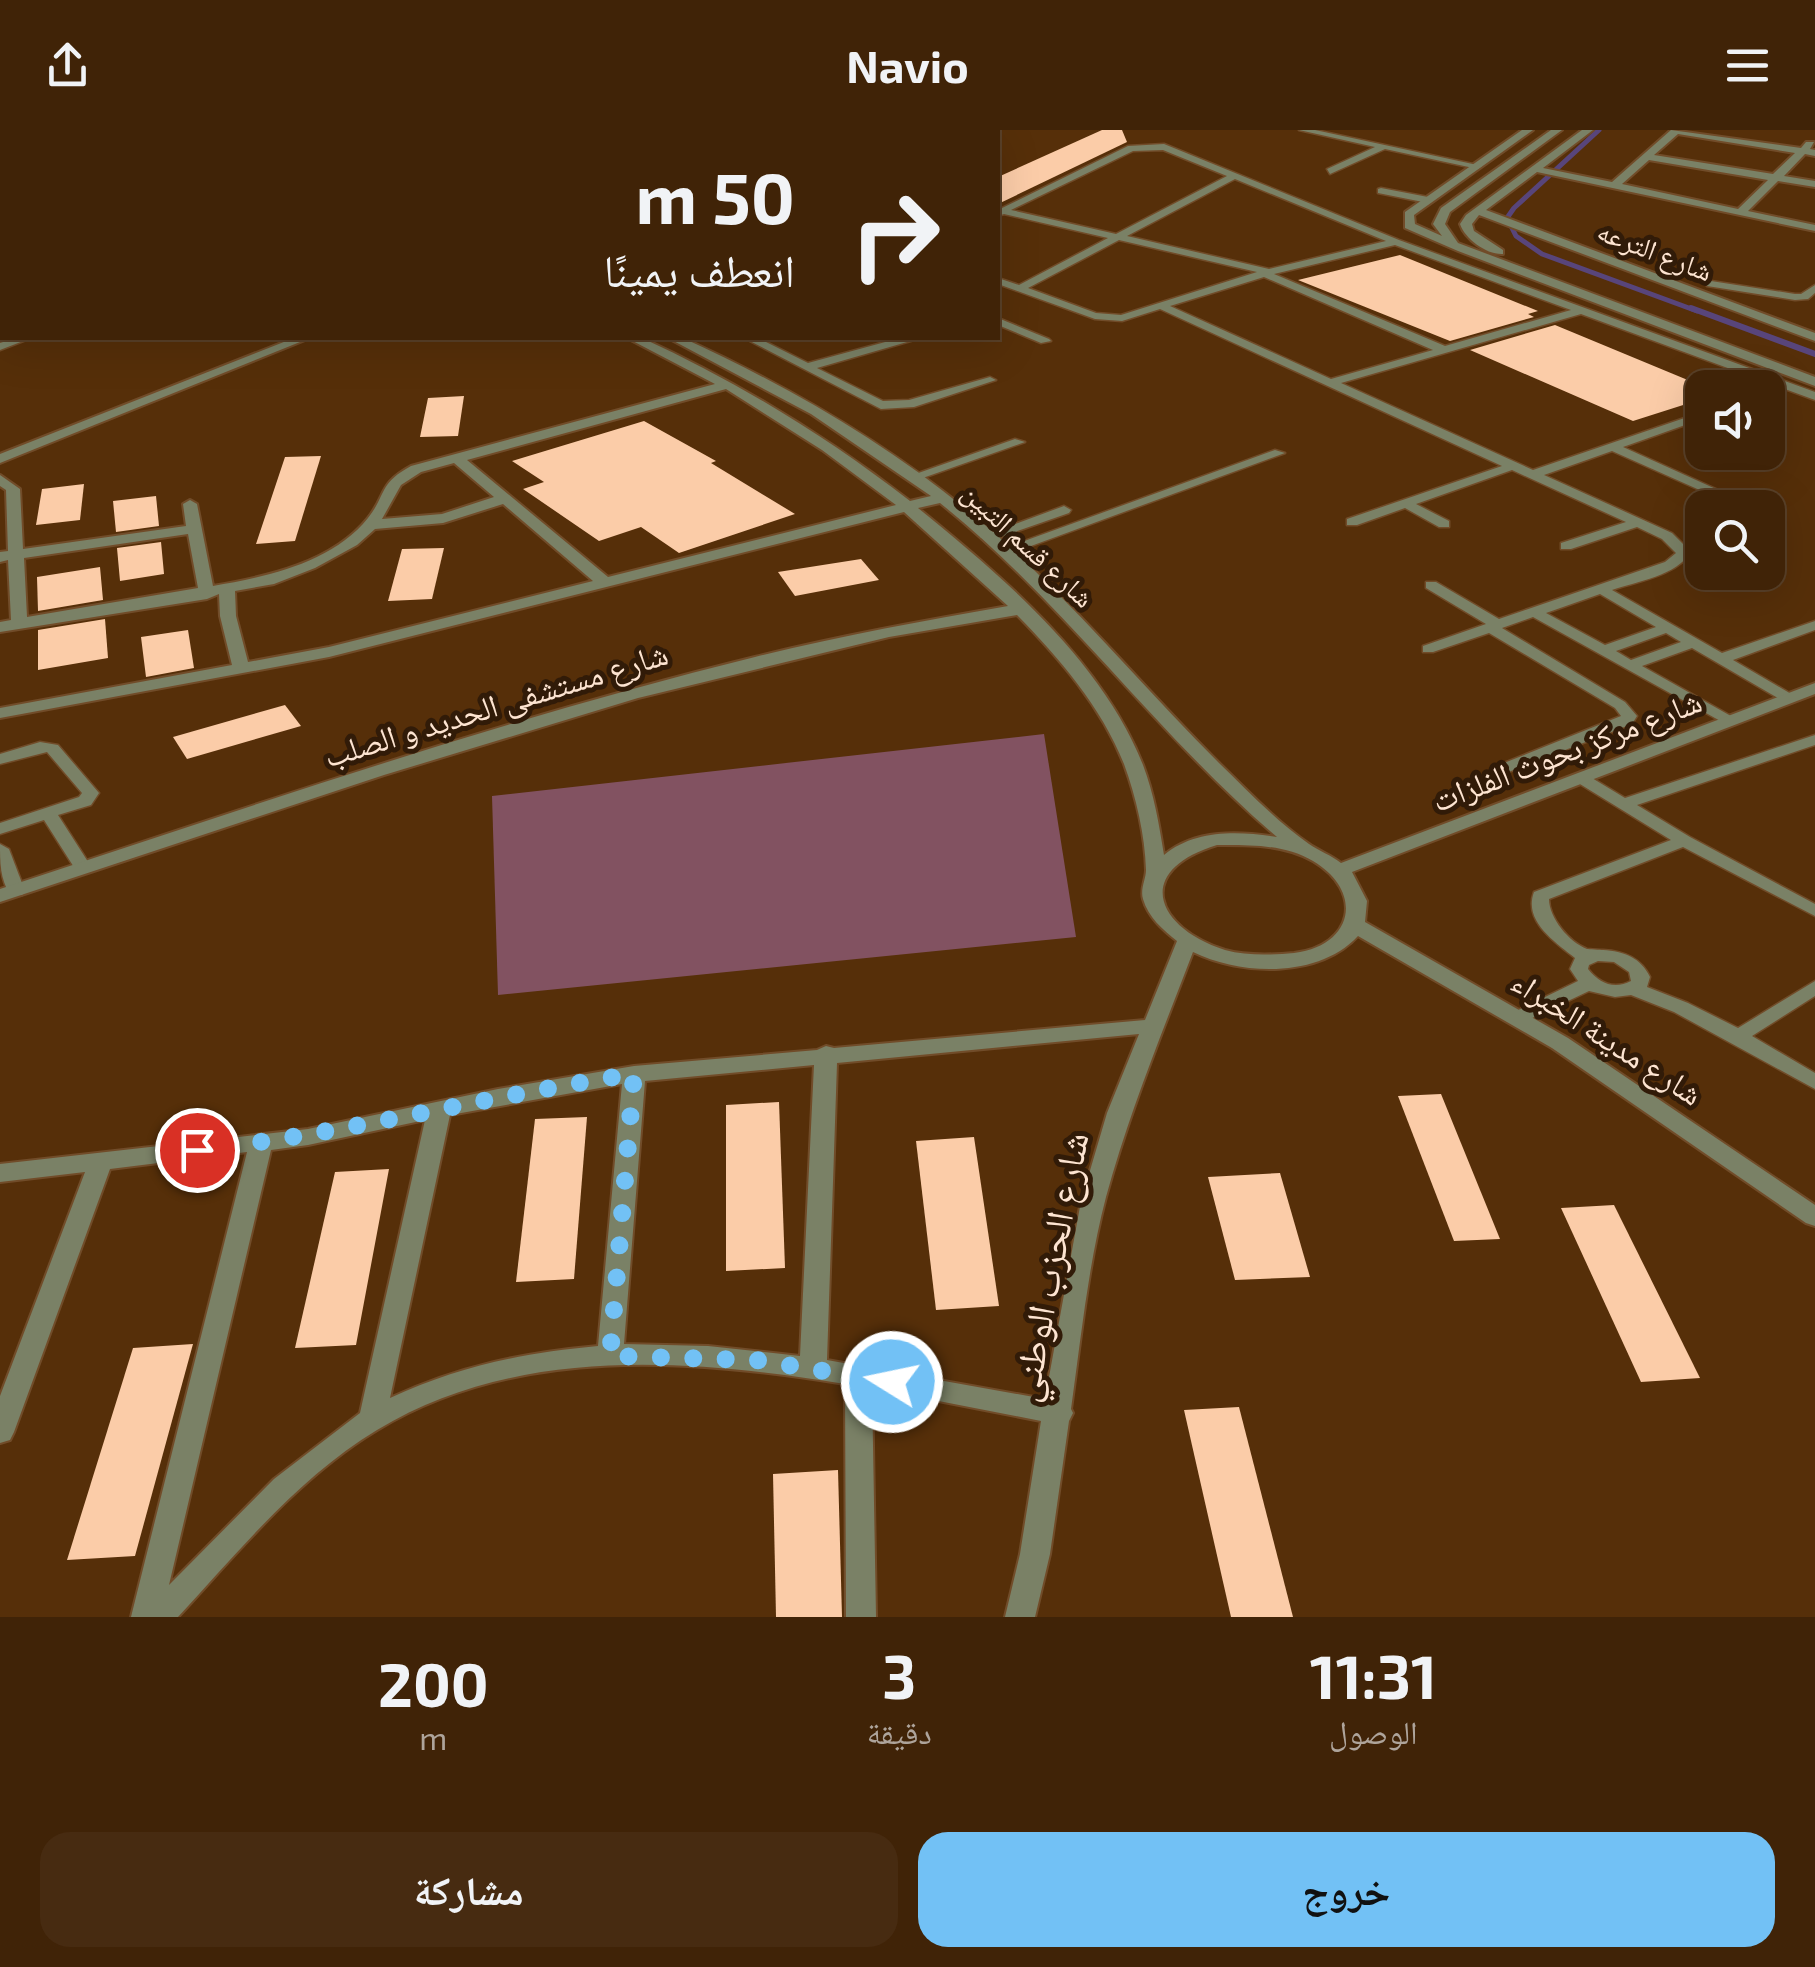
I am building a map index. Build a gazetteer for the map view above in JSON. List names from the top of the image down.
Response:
{
  "streets": {
    "street": [
      "شارع الترعه",
      "شارع قسم التبين",
      "شارع مستشفى الحديد و الصلب",
      "شارع مركز بحوث الفلزات",
      "شارع مدينة الخبراء",
      "شارع الحزب الوطني"
    ]
  },
  "crossings": [
    ["شارع قسم التبين", "شارع مستشفى الحديد و الصلب"],
    ["شارع قسم التبين", "شارع مركز بحوث الفلزات"],
    ["شارع قسم التبين", "شارع مدينة الخبراء"],
    ["شارع قسم التبين", "شارع الحزب الوطني"],
    ["شارع مركز بحوث الفلزات", "شارع مدينة الخبراء"],
    ["شارع مركز بحوث الفلزات", "شارع الحزب الوطني"],
    ["شارع مدينة الخبراء", "شارع الحزب الوطني"]
  ],
  "page": {
    "header": "Navio",
    "turn": ["50 m", "انعطف يمينًا"],
    "eta": [
      "11:31",
      "الوصول",
      "3",
      "دقيقة",
      "200",
      "m"
    ],
    "buttons": ["خروج", "مشاركة"]
  }
}
